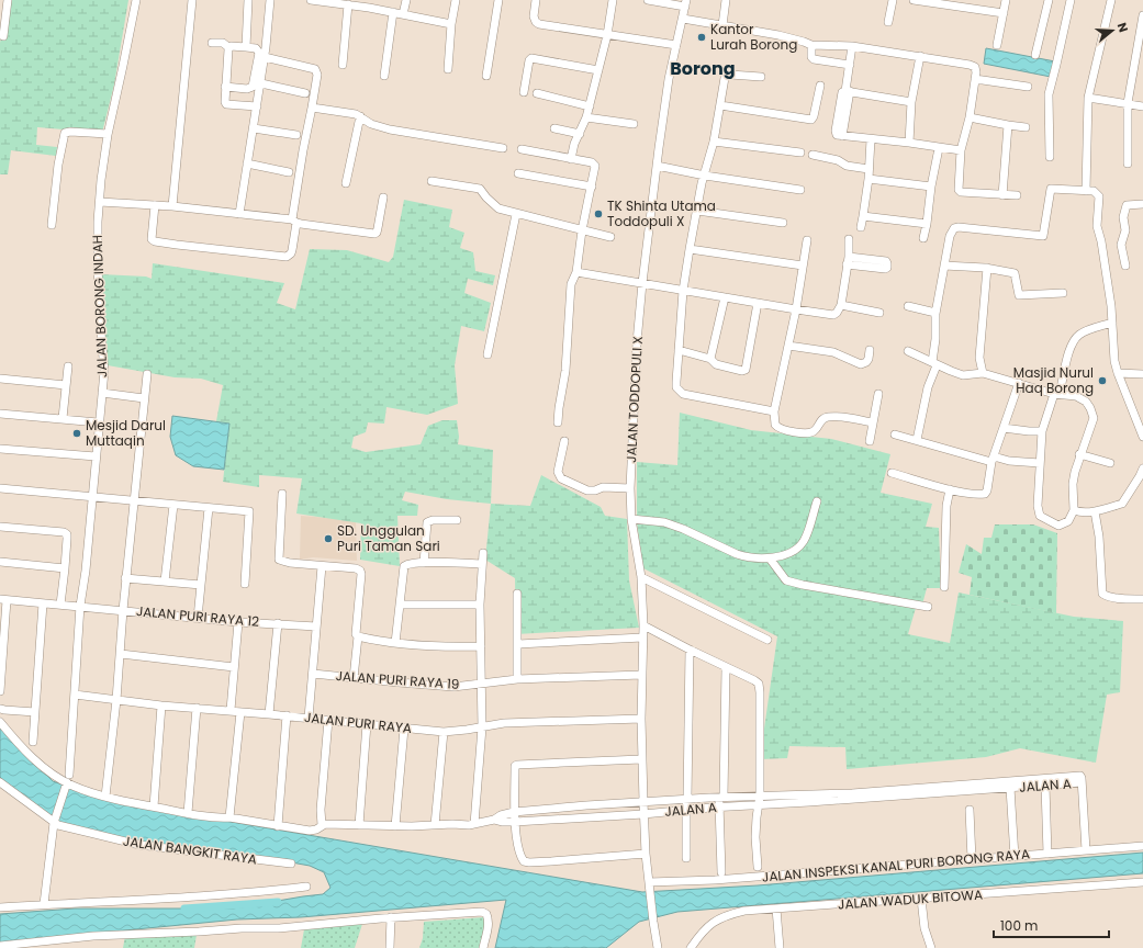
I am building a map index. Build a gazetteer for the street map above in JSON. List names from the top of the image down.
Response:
{
  "streets": {
    "street": [
      "JALAN BORONG INDAH",
      "JALAN TODDOPULI X",
      "JALAN PURI RAYA 12",
      "JALAN PURI RAYA 19",
      "JALAN PURI RAYA",
      "JALAN A",
      "JALAN BANGKIT RAYA",
      "JALAN INSPEKSI KANAL PURI BORONG RAYA",
      "JALAN WADUK BITOWA"
    ]
  },
  "crossings": [
    ["JALAN BORONG INDAH", "JALAN PURI RAYA 12"],
    ["JALAN BORONG INDAH", "JALAN PURI RAYA"],
    ["JALAN BORONG INDAH", "JALAN BANGKIT RAYA"],
    ["JALAN TODDOPULI X", "JALAN PURI RAYA 19"],
    ["JALAN TODDOPULI X", "JALAN PURI RAYA"],
    ["JALAN TODDOPULI X", "JALAN A"],
    ["JALAN TODDOPULI X", "JALAN INSPEKSI KANAL PURI BORONG RAYA"]
  ],
  "districts": ["Borong"],
  "places": [
    "Kantor Lurah Borong",
    "TK Shinta Utama Toddopuli X",
    "Masjid Nurul Haq Borong",
    "Mesjid Darul Muttaqin",
    "SD. Unggulan Puri Taman Sari"
  ],
  "scale_bar": "100 m",
  "north": "right"
}
